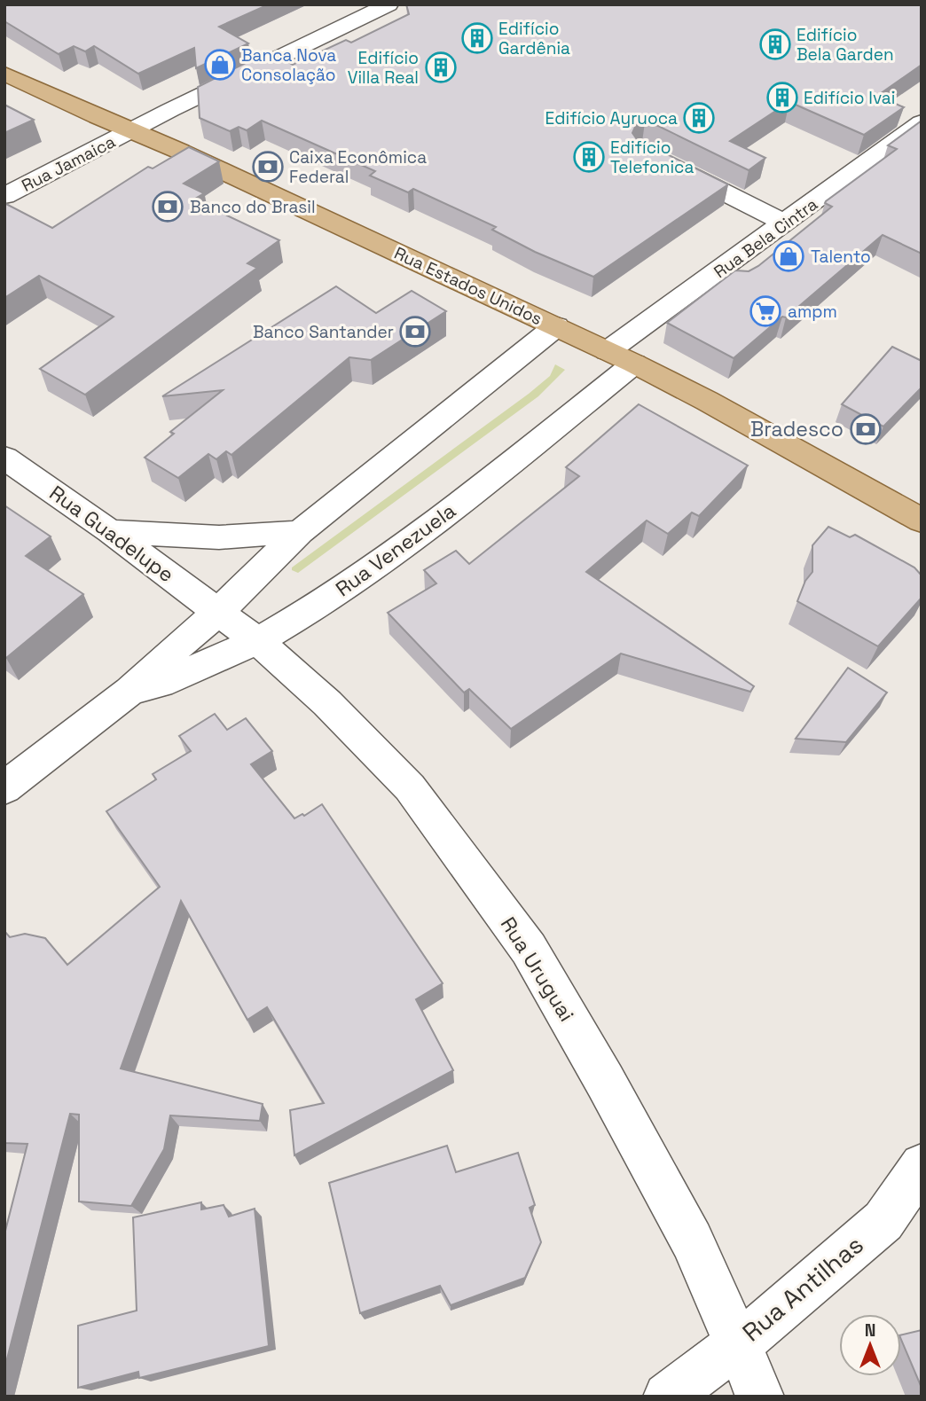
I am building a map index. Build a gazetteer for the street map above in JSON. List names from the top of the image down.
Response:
{
  "streets": {
    "main road": ["Rua Estados Unidos"],
    "street": [
      "Rua Jamaica",
      "Rua Bela Cintra",
      "Rua Guadelupe",
      "Rua Venezuela",
      "Rua Uruguai",
      "Rua Antilhas"
    ]
  },
  "crossings": [
    ["Rua Jamaica", "Rua Estados Unidos"],
    ["Rua Bela Cintra", "Rua Estados Unidos"],
    ["Rua Bela Cintra", "Rua Venezuela"],
    ["Rua Estados Unidos", "Rua Venezuela"],
    ["Rua Guadelupe", "Rua Venezuela"],
    ["Rua Guadelupe", "Rua Uruguai"],
    ["Rua Venezuela", "Rua Uruguai"],
    ["Rua Uruguai", "Rua Antilhas"]
  ],
  "places": {
    "building": [
      "Edifício Gardênia",
      "Edifício Bela Garden",
      "Edifício Villa Real",
      "Edifício Ivai",
      "Edifício Ayruoca",
      "Edifício Telefonica"
    ],
    "shop": ["Banca Nova Consolação", "Talento"],
    "bank": [
      "Caixa Econômica Federal",
      "Banco do Brasil",
      "Banco Santander",
      "Bradesco"
    ],
    "supermarket": ["ampm"]
  },
  "north": "top"
}
